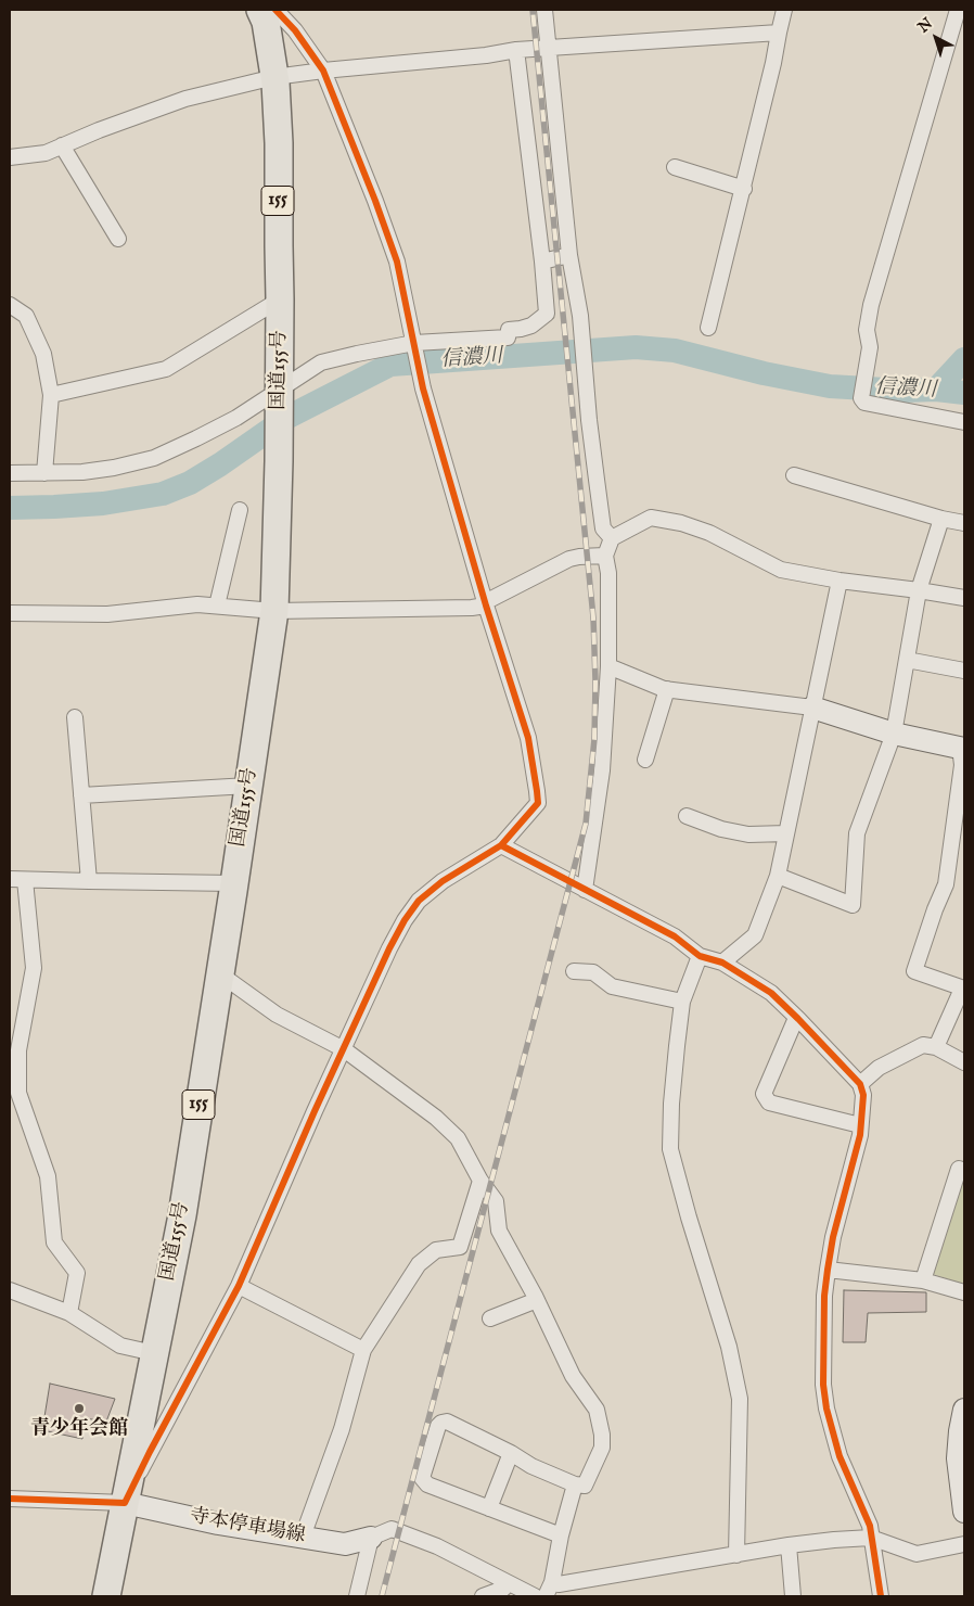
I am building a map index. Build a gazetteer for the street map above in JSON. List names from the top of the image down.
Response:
{
  "streets": {
    "highway": ["155", "国道155号"],
    "street": ["寺本停車場線"]
  },
  "crossings": [
    ["国道155号", "寺本停車場線"]
  ],
  "water": ["信濃川"],
  "places": ["青少年会館"],
  "north": "top left"
}
